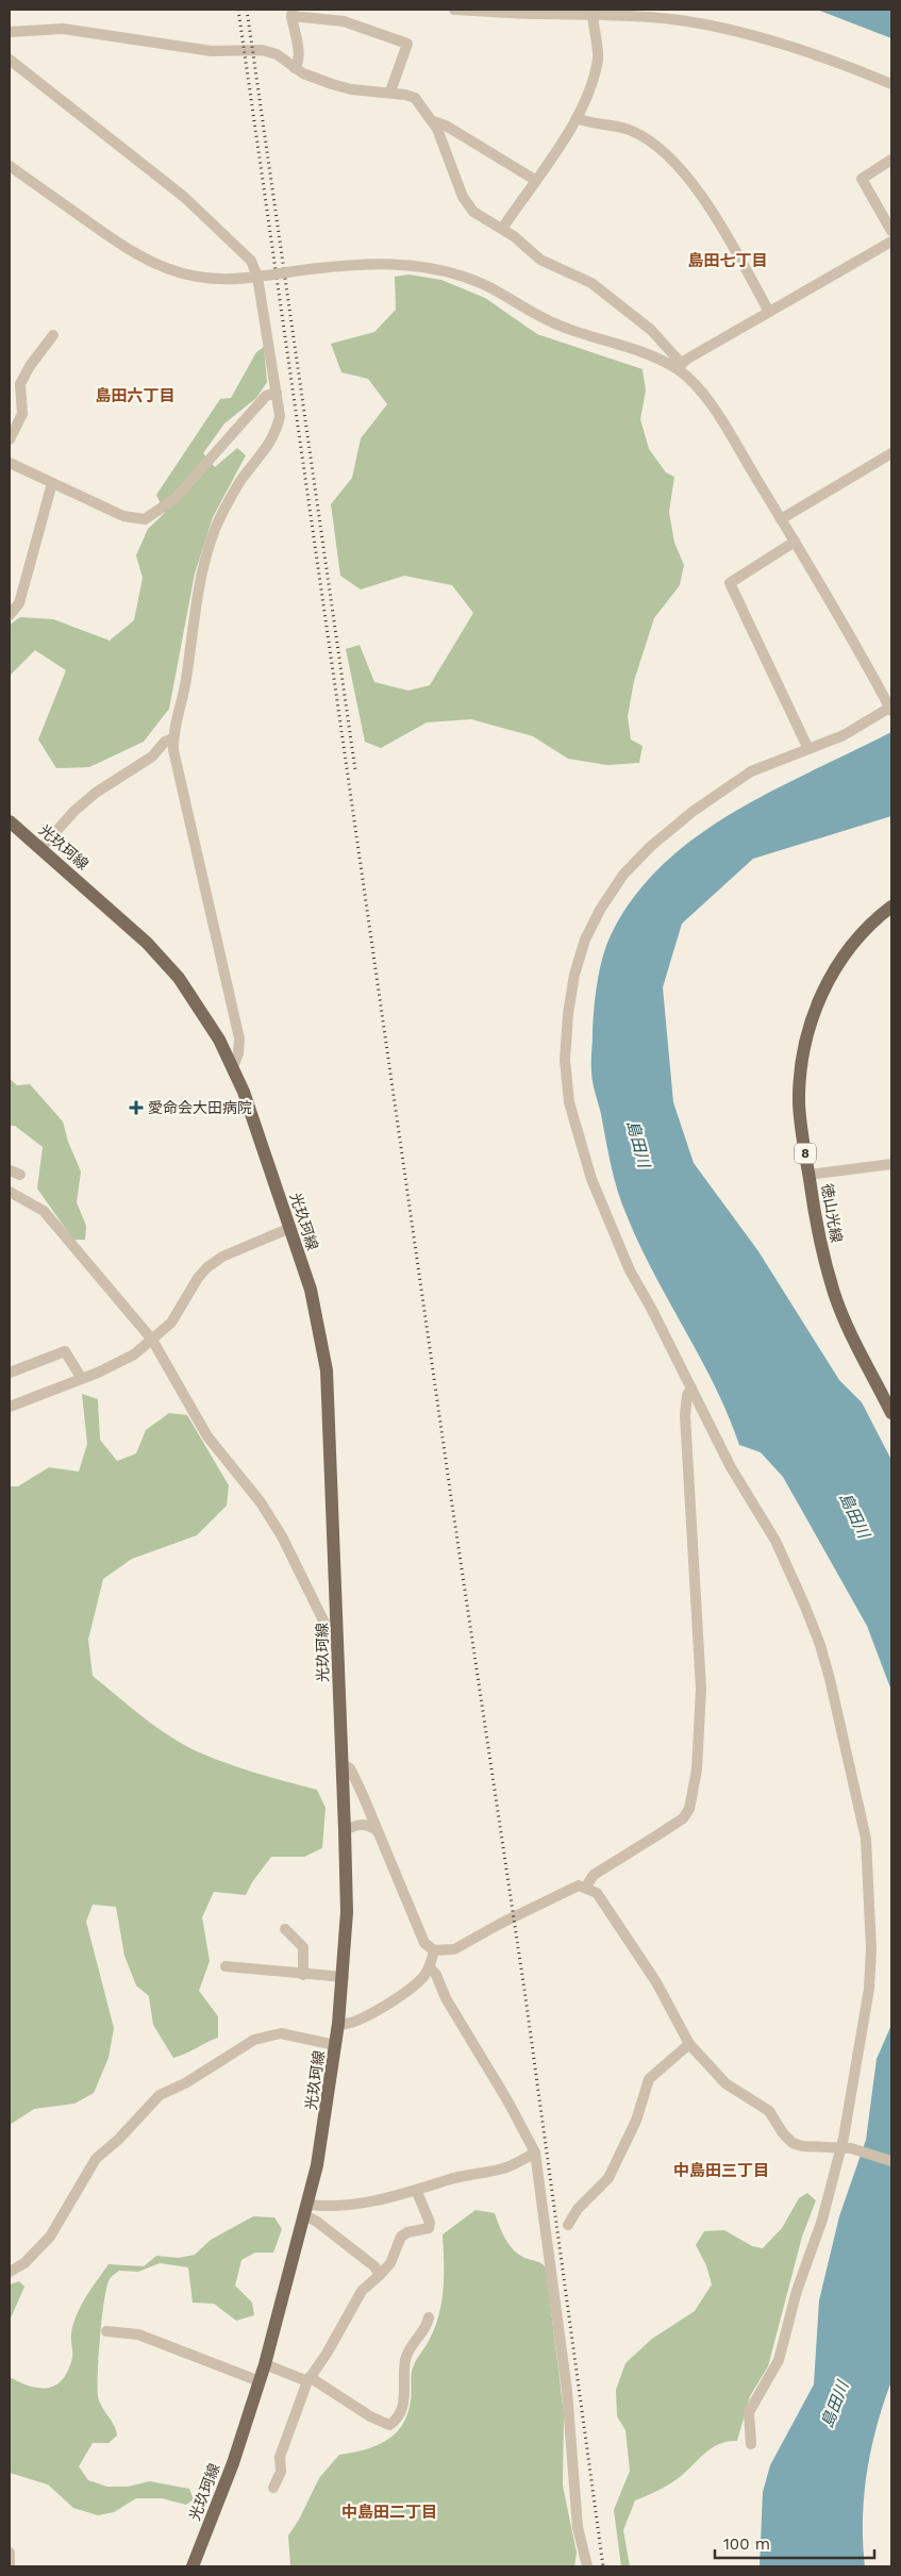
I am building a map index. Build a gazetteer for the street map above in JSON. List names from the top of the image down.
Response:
{
  "streets": {
    "main road": ["光玖珂線", "8", "徳山光線"]
  },
  "districts": [
    "島田七丁目",
    "島田六丁目",
    "中島田三丁目",
    "中島田二丁目"
  ],
  "water": ["島田川"],
  "places": {
    "health": ["愛命会大田病院"]
  },
  "scale_bar": "100 m"
}
